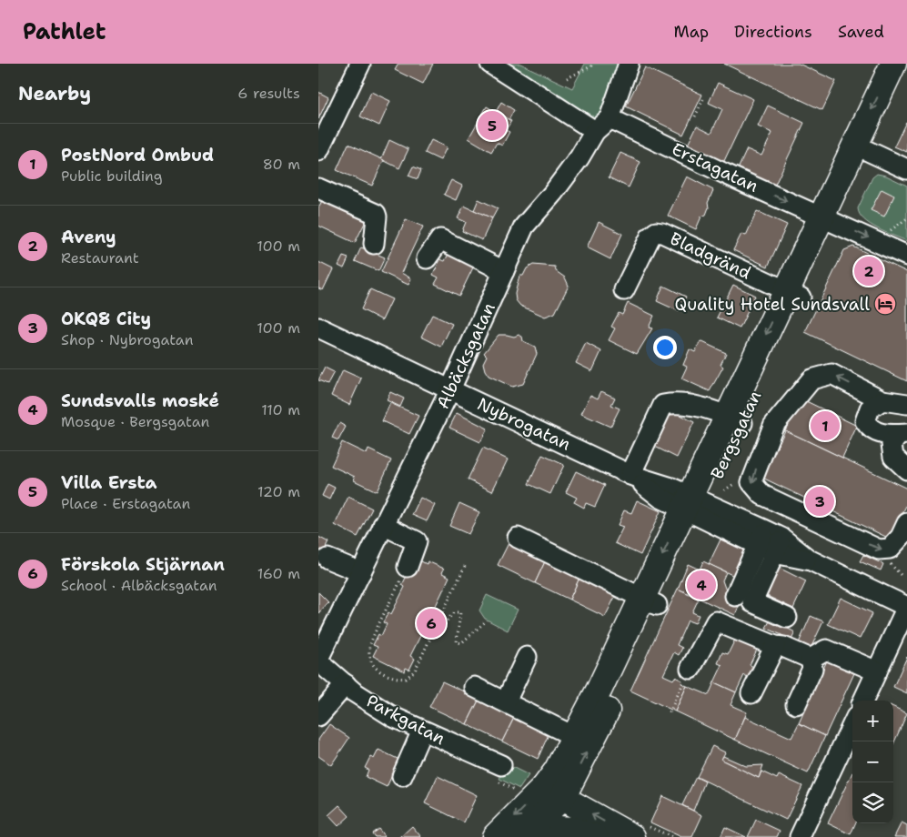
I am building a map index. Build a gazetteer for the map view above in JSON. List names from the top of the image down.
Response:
{
  "streets": {
    "main road": ["Bergsgatan"],
    "street": [
      "Erstagatan",
      "Bladgränd",
      "Albäcksgatan",
      "Nybrogatan",
      "Parkgatan"
    ]
  },
  "crossings": [
    ["Erstagatan", "Albäcksgatan"],
    ["Erstagatan", "Bergsgatan"],
    ["Bladgränd", "Bergsgatan"],
    ["Albäcksgatan", "Nybrogatan"],
    ["Albäcksgatan", "Parkgatan"],
    ["Nybrogatan", "Bergsgatan"]
  ],
  "one_way": ["Erstagatan"],
  "places": {
    "hotel": ["Quality Hotel Sundsvall"]
  },
  "page": {
    "header": "Pathlet",
    "nav": ["Map", "Directions", "Saved"],
    "heading": ["Nearby", "6 results"],
    "pins": [
      "5",
      "2",
      "1",
      "3",
      "4",
      "6"
    ],
    "list": [
      {
        "mark": "1",
        "name": "PostNord Ombud",
        "note": "Public building",
        "value": "80 m"
      },
      {
        "mark": "2",
        "name": "Aveny",
        "note": "Restaurant",
        "value": "100 m"
      },
      {
        "mark": "3",
        "name": "OKQ8 City",
        "note": "Shop · Nybrogatan",
        "value": "100 m"
      },
      {
        "mark": "4",
        "name": "Sundsvalls moské",
        "note": "Mosque · Bergsgatan",
        "value": "110 m"
      },
      {
        "mark": "5",
        "name": "Villa Ersta",
        "note": "Place · Erstagatan",
        "value": "120 m"
      },
      {
        "mark": "6",
        "name": "Förskola Stjärnan",
        "note": "School · Albäcksgatan",
        "value": "160 m"
      }
    ],
    "map_buttons": ["+", "−"]
  }
}
